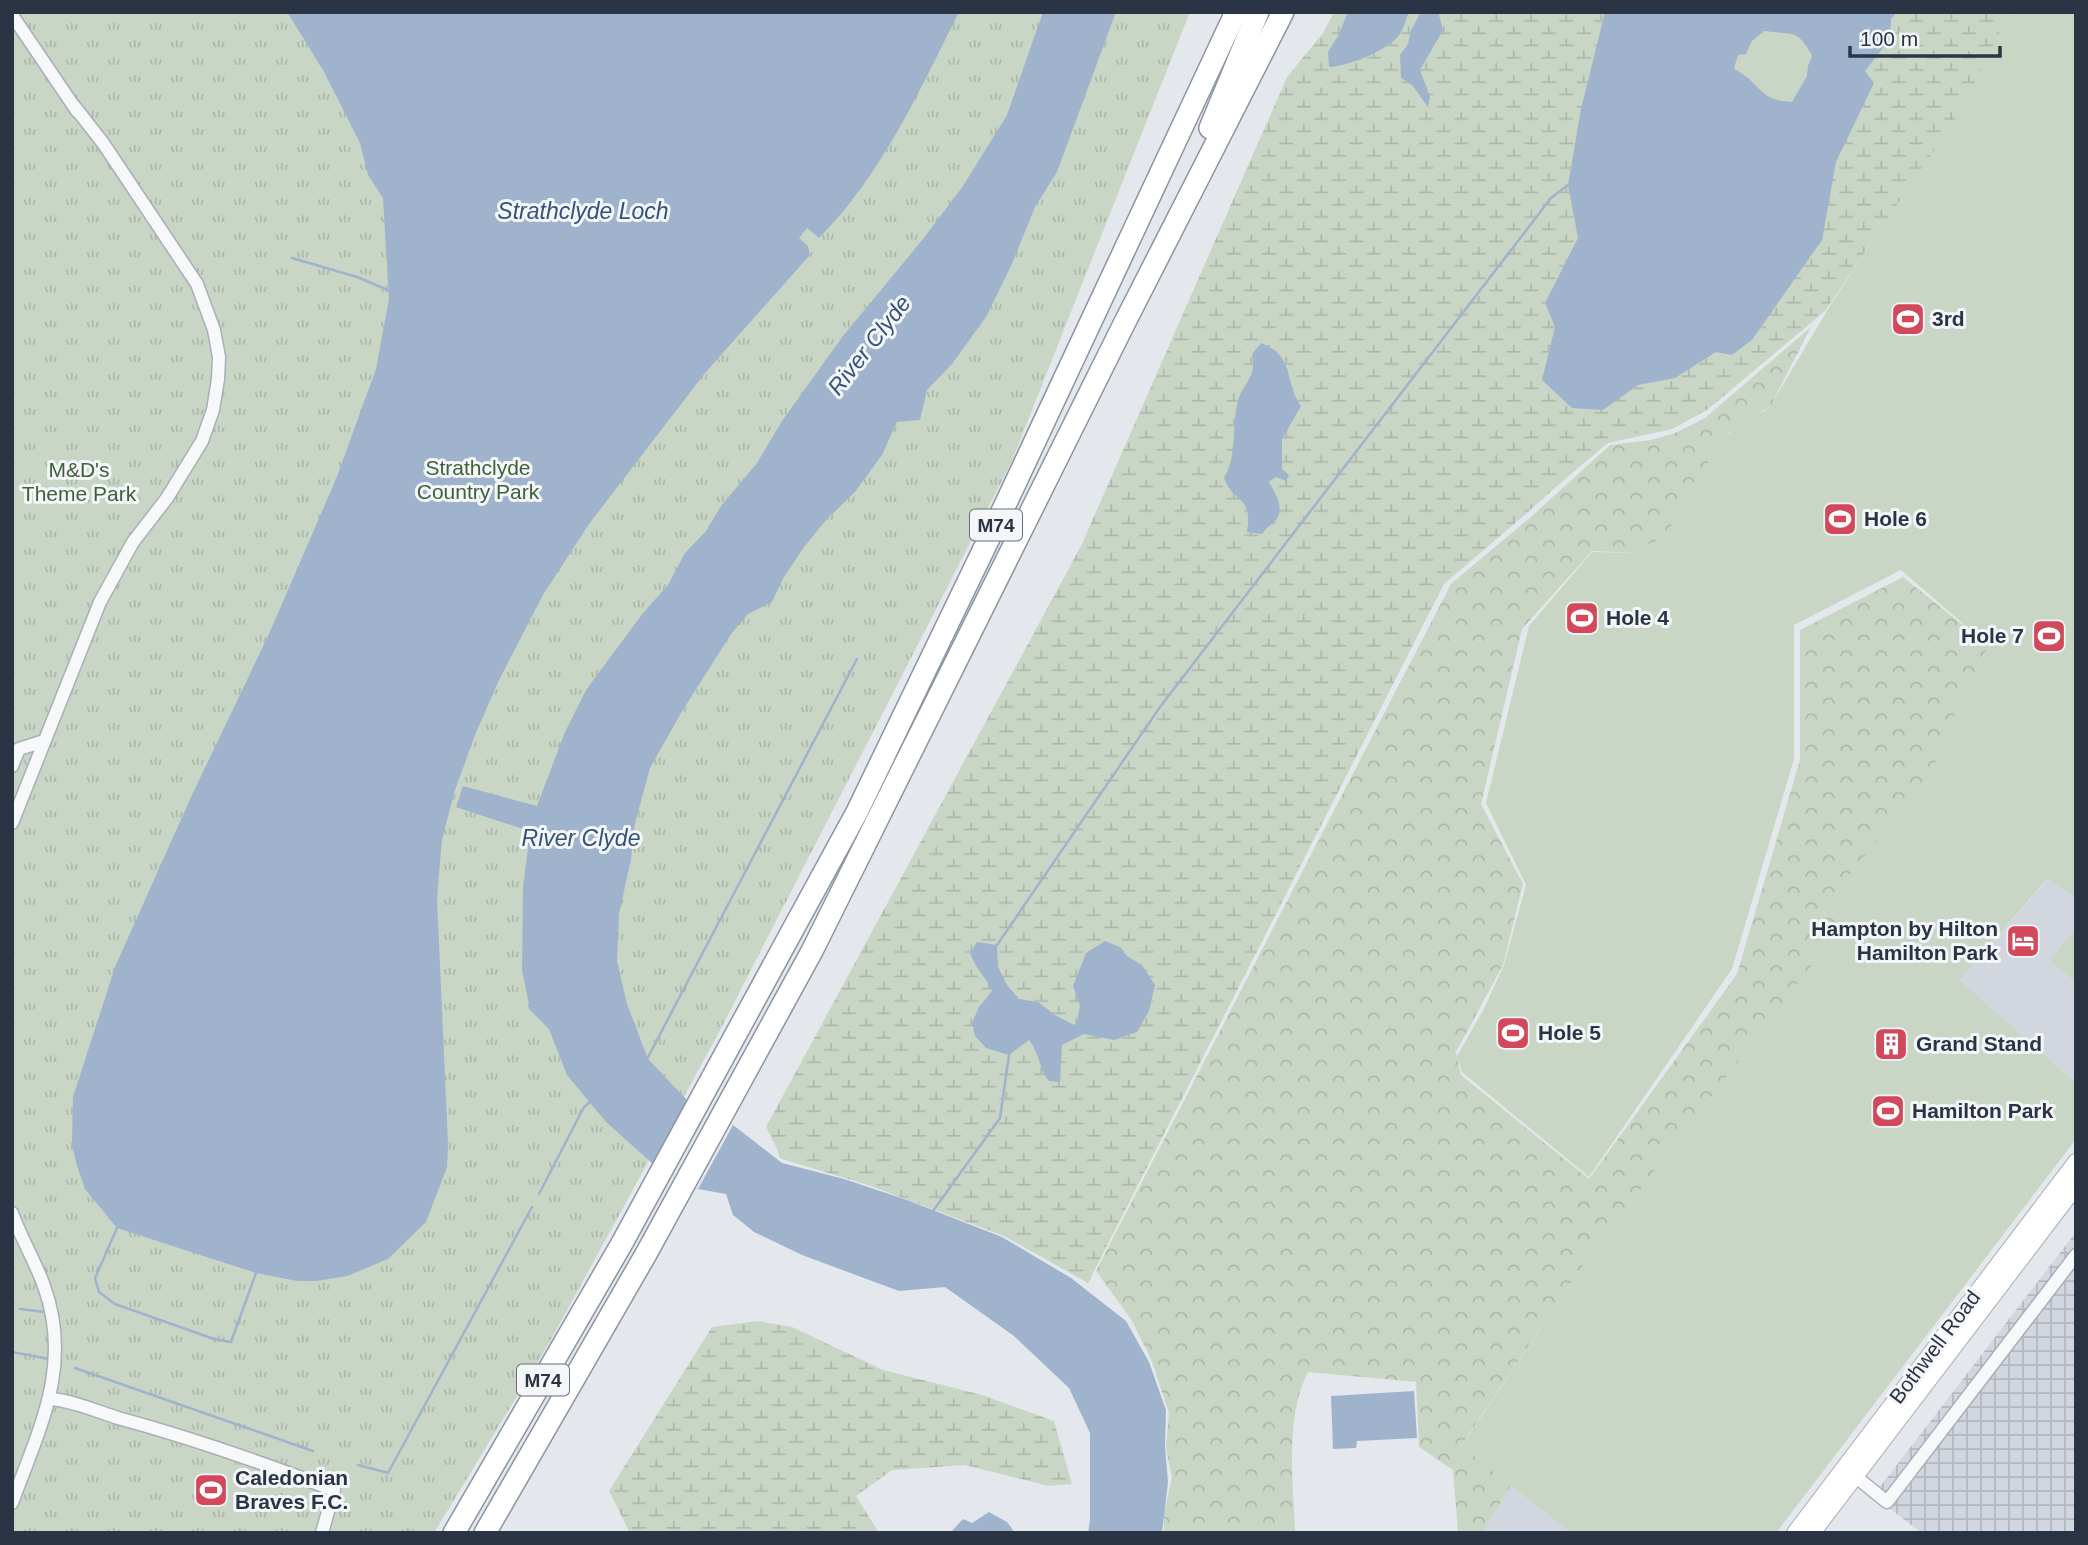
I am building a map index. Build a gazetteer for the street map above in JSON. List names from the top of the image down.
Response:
{
  "streets": {
    "highway": ["M74"],
    "main road": ["Bothwell Road"]
  },
  "water": ["Strathclyde Loch", "River Clyde"],
  "parks": ["Strathclyde Country Park", "M&D's Theme Park"],
  "places": {
    "sports": [
      "3rd",
      "Hole 6",
      "Hole 4",
      "Hole 7",
      "Hole 5",
      "Hamilton Park",
      "Caledonian Braves F.C."
    ],
    "hotel": ["Hampton by Hilton Hamilton Park"],
    "building": ["Grand Stand"]
  },
  "scale_bar": "100 m"
}
